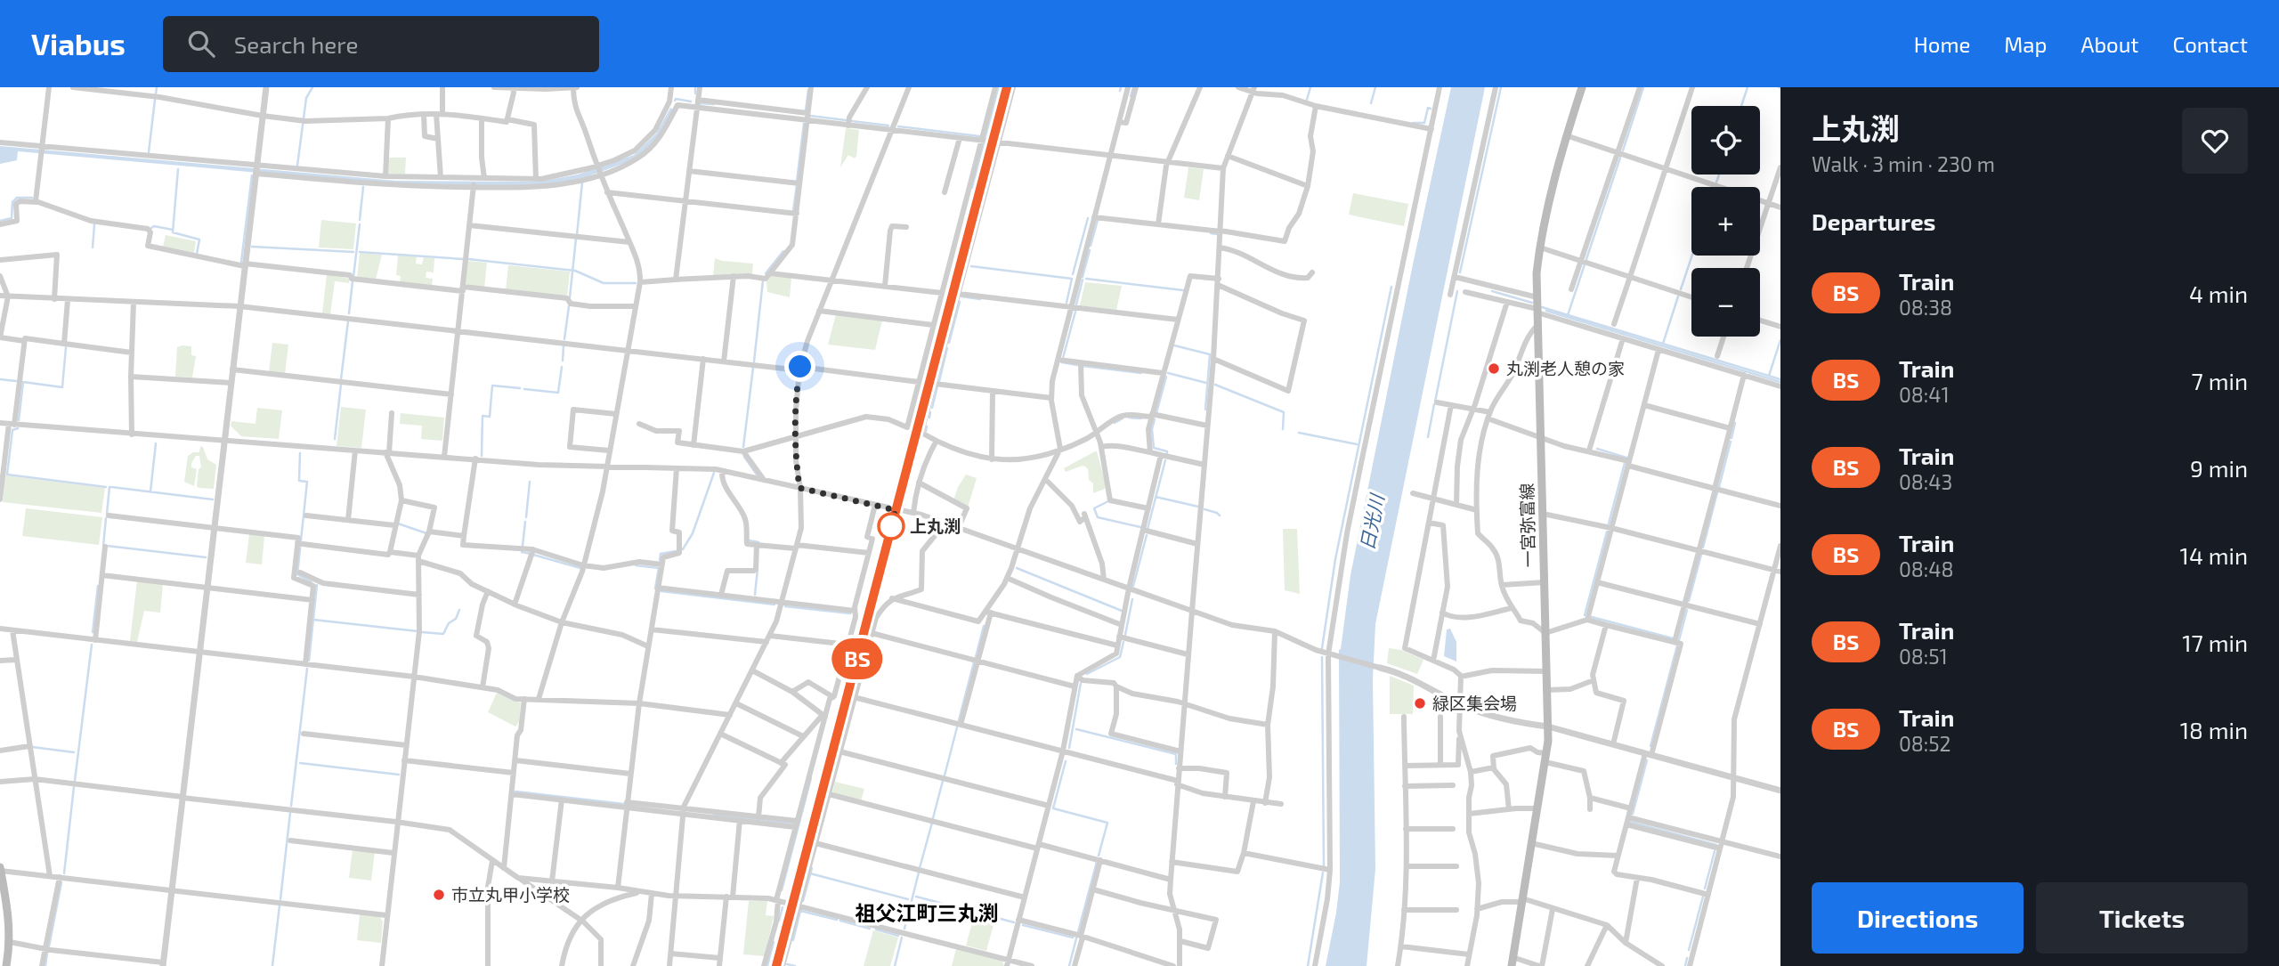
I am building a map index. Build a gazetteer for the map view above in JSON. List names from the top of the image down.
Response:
{
  "streets": {
    "main road": ["一宮弥富線"]
  },
  "districts": ["祖父江町三丸渕"],
  "water": ["日光川"],
  "places": [
    "丸渕老人憩の家",
    "上丸渕",
    "緑区集会場",
    "市立丸甲小学校"
  ],
  "page": {
    "header": "Viabus",
    "search": "Search here",
    "nav": [
      "Home",
      "Map",
      "About",
      "Contact"
    ],
    "on_map": "BS",
    "heading": [
      ["上丸渕", "Walk · 3 min · 230 m"],
      "Departures"
    ],
    "map_buttons": ["+", "−"],
    "list": [
      {
        "mark": "BS",
        "name": "Train",
        "note": "08:38",
        "value": "4 min"
      },
      {
        "mark": "BS",
        "name": "Train",
        "note": "08:41",
        "value": "7 min"
      },
      {
        "mark": "BS",
        "name": "Train",
        "note": "08:43",
        "value": "9 min"
      },
      {
        "mark": "BS",
        "name": "Train",
        "note": "08:48",
        "value": "14 min"
      },
      {
        "mark": "BS",
        "name": "Train",
        "note": "08:51",
        "value": "17 min"
      },
      {
        "mark": "BS",
        "name": "Train",
        "note": "08:52",
        "value": "18 min"
      }
    ],
    "buttons": ["Directions", "Tickets"]
  }
}
